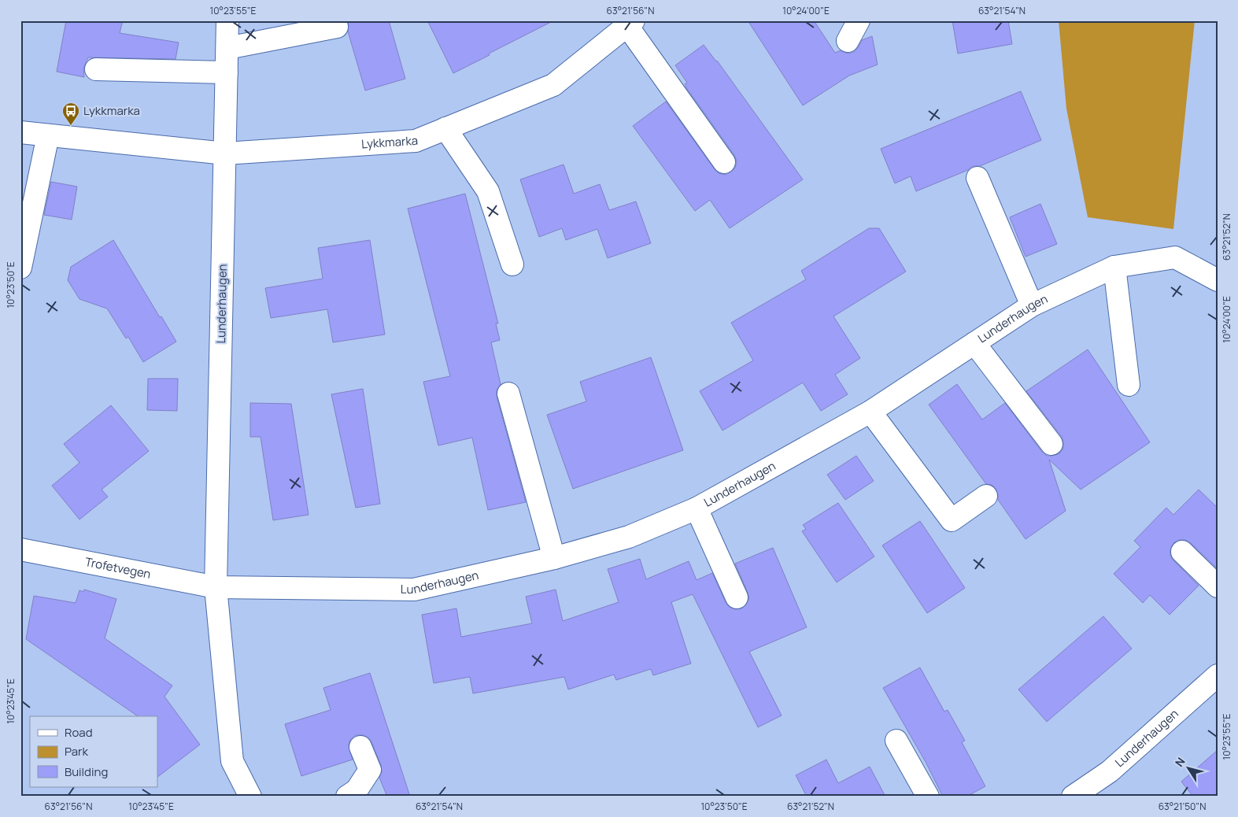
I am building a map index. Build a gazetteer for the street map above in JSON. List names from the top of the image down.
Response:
{
  "streets": {
    "street": ["Lykkmarka", "Lunderhaugen", "Trofetvegen"]
  },
  "crossings": [
    ["Lykkmarka", "Lunderhaugen"],
    ["Lunderhaugen", "Trofetvegen"]
  ],
  "places": {
    "bus stop": ["Lykkmarka"]
  },
  "legend": ["Road", "Park", "Building"],
  "north": "top left",
  "coordinates": [
    "10°23'55\"E",
    "63°21'56\"N",
    "10°24'00\"E",
    "63°21'54\"N",
    "63°21'52\"N",
    "10°23'50\"E",
    "10°23'45\"E",
    "63°21'50\"N"
  ]
}
